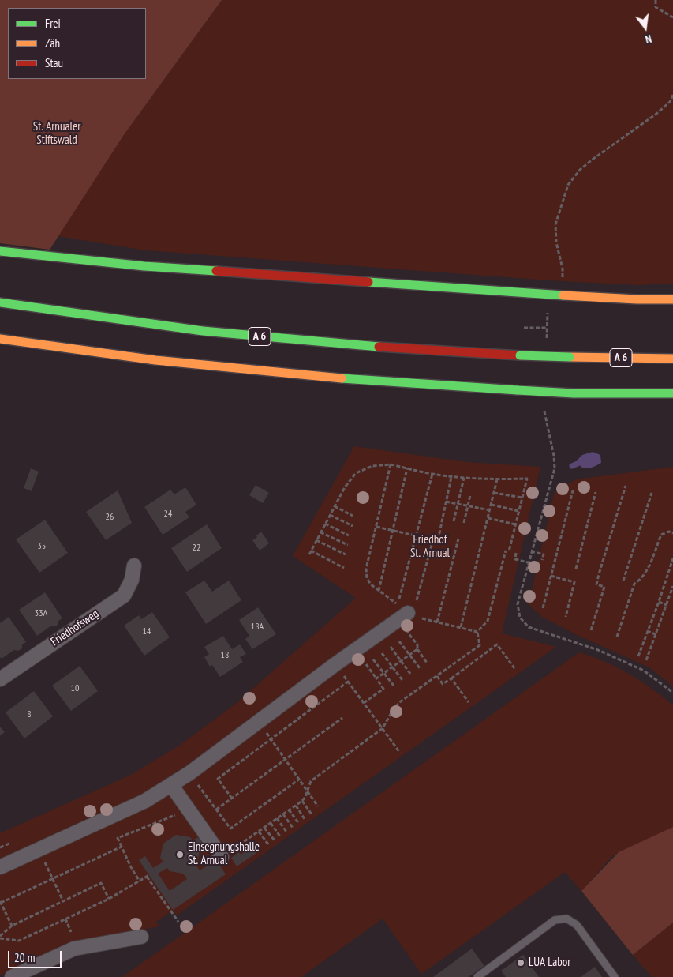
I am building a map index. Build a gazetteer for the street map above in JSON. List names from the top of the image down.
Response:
{
  "streets": {
    "main road": ["A 6"],
    "street": ["Friedhofsweg"]
  },
  "parks": ["St. Arnualer Stiftswald", "Friedhof St. Arnual"],
  "places": ["Einsegnungshalle St. Arnual", "LUA Labor"],
  "house_numbers": [
    "24",
    "26",
    "35",
    "22",
    "33A",
    "18A",
    "14",
    "18",
    "10",
    "8"
  ],
  "legend": ["Frei", "Zäh", "Stau"],
  "scale_bar": "20 m",
  "north": "bottom"
}
